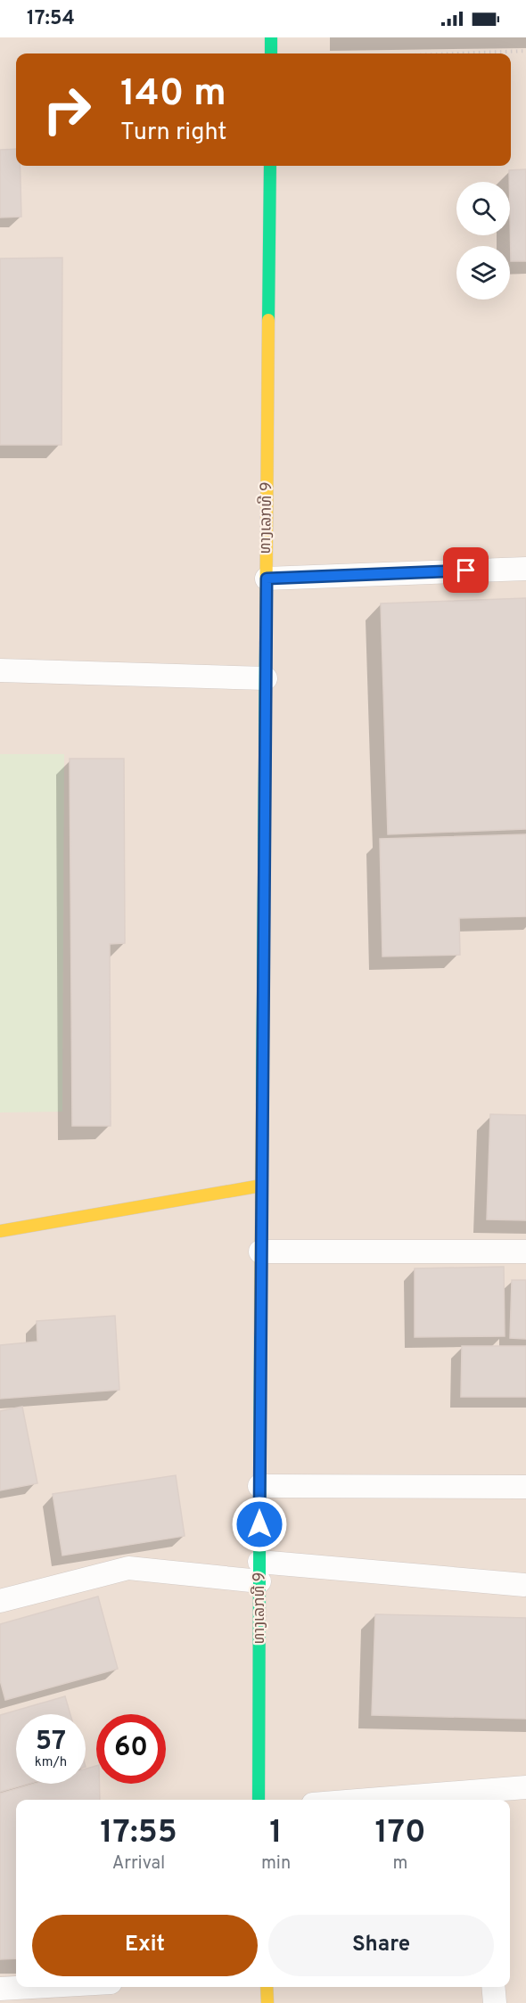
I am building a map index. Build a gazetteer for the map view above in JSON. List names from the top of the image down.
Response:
{
  "streets": {
    "main road": ["ທາງເລກທີ 9"]
  },
  "page": {
    "status": "17:54",
    "turn": ["140 m", "Turn right"],
    "speed": "57 km/h",
    "limit": "60",
    "eta": [
      "17:55",
      "Arrival",
      "1",
      "min",
      "170",
      "m"
    ],
    "buttons": ["Exit", "Share"]
  }
}
